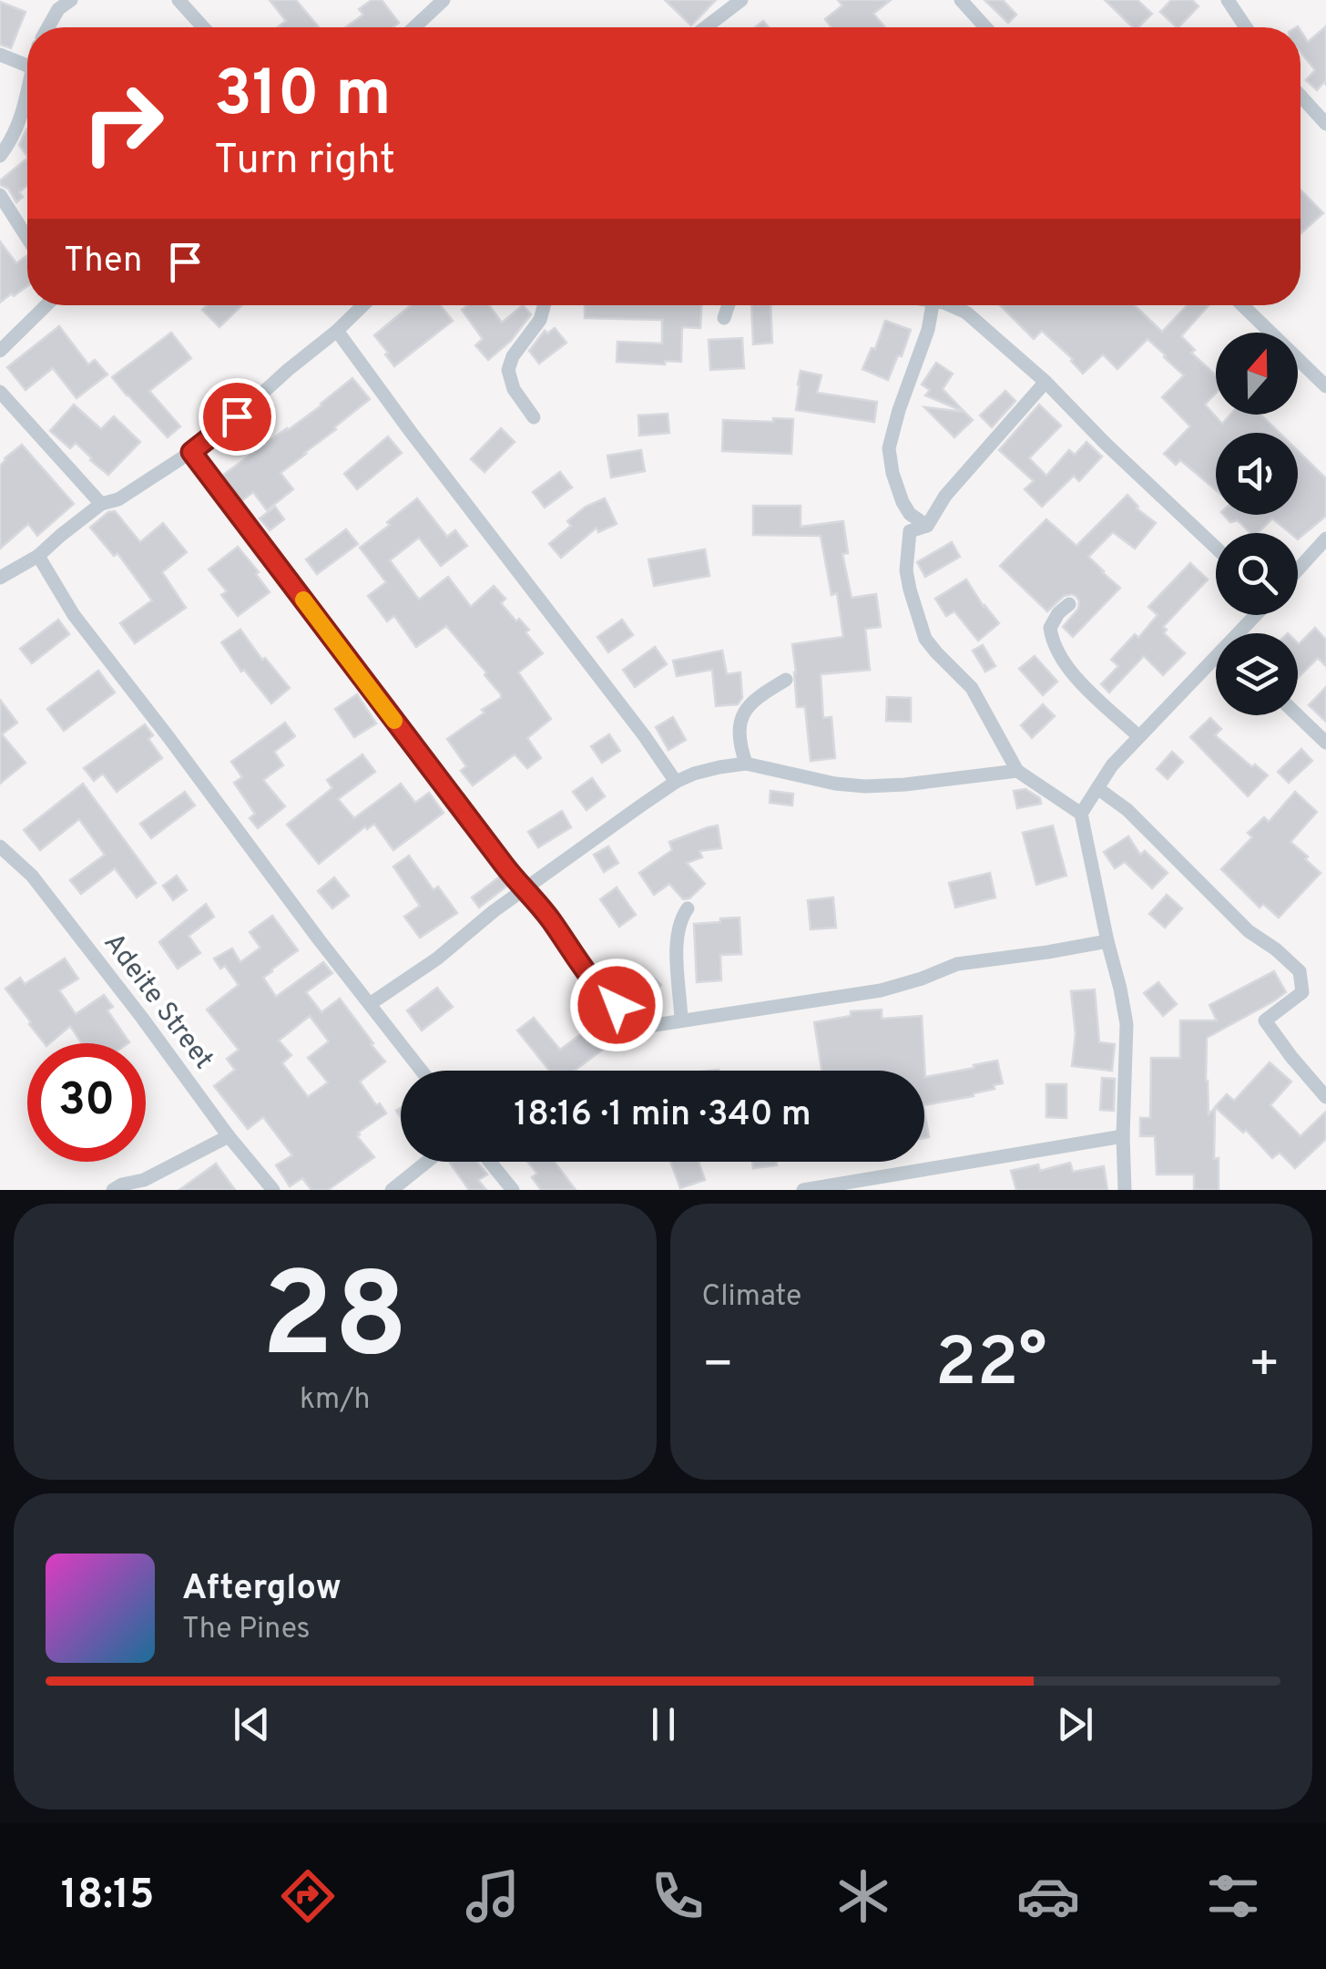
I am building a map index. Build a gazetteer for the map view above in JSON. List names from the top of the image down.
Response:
{
  "streets": {
    "street": ["Adeite Street"]
  },
  "north": "top",
  "page": {
    "turn": ["310 m", "Turn right"],
    "then": "Then",
    "limit": "30",
    "trip": "18:16 · 1 min · 340 m",
    "tile": [
      ["28", "km/h"],
      "Climate"
    ],
    "heat": ["−", "22°", "+"],
    "song": ["Afterglow", "The Pines"],
    "tabs": "18:15"
  }
}
